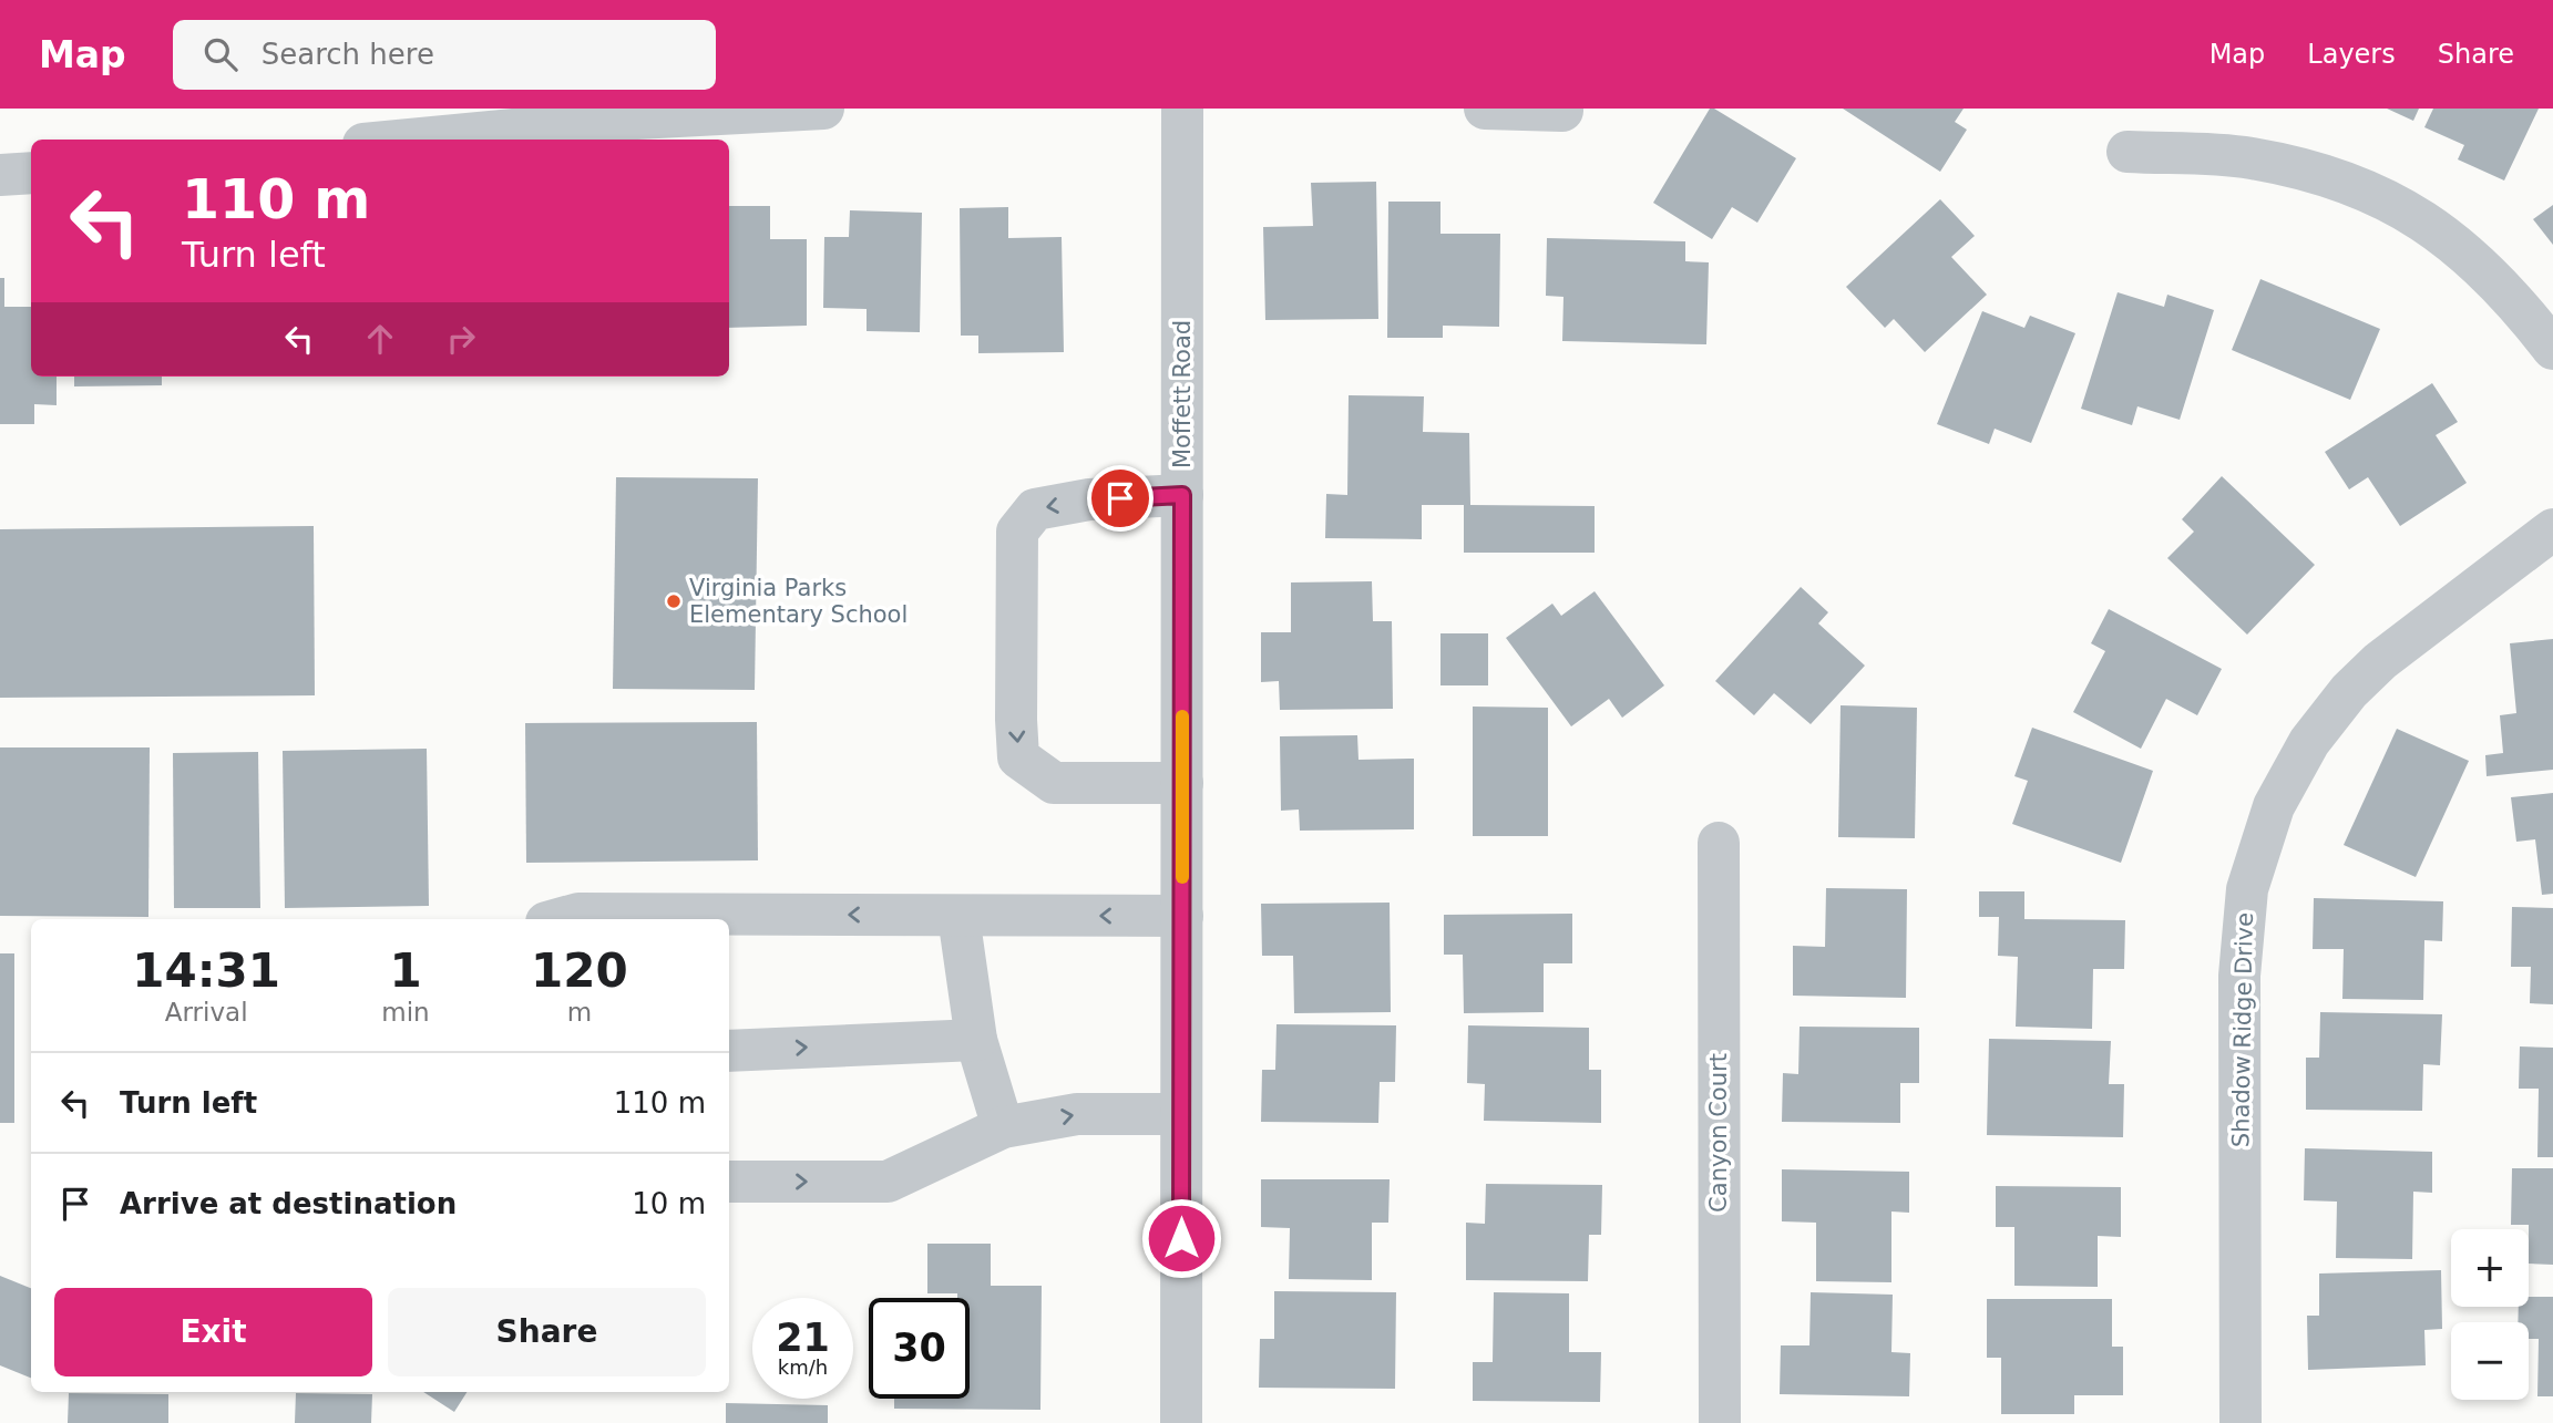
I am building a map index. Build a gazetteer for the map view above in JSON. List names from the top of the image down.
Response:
{
  "streets": {
    "street": ["Moffett Road", "Shadow Ridge Drive", "Canyon Court"]
  },
  "places": ["Virginia Parks Elementary School"],
  "page": {
    "header": "Map",
    "search": "Search here",
    "nav": ["Map", "Layers", "Share"],
    "turn": ["110 m", "Turn left"],
    "eta": [
      "14:31",
      "Arrival",
      "1",
      "min",
      "120",
      "m"
    ],
    "list": [
      {
        "name": "Turn left",
        "value": "110 m"
      },
      {
        "name": "Arrive at destination",
        "value": "10 m"
      }
    ],
    "map_buttons": ["+", "−"],
    "buttons": ["Exit", "Share"],
    "speed": "21 km/h",
    "limit": "30"
  }
}
